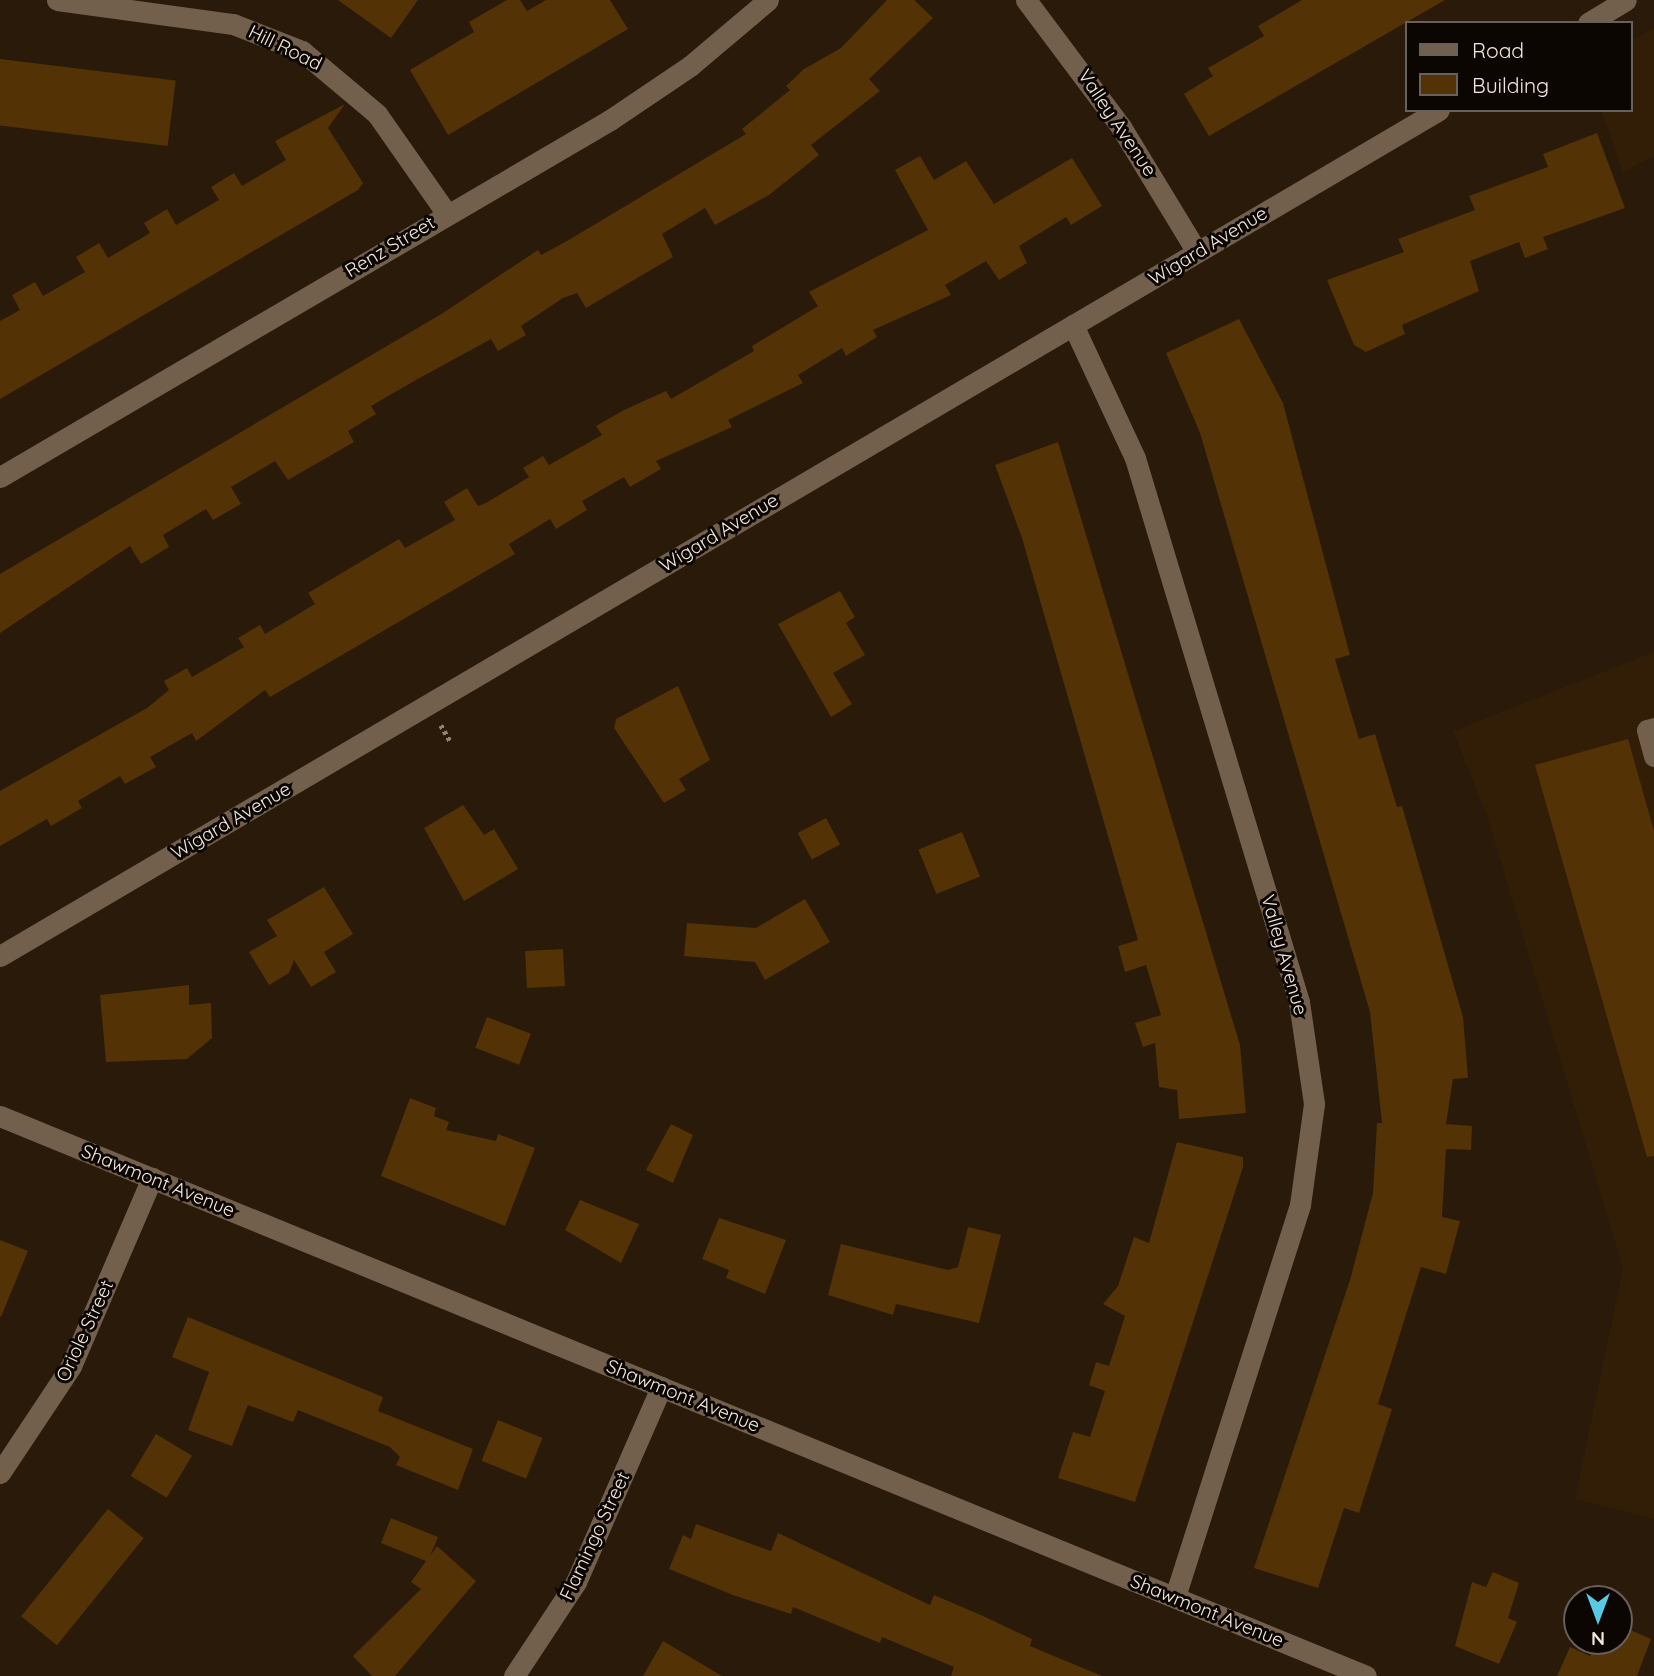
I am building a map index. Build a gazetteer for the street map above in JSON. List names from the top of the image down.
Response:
{
  "streets": {
    "street": [
      "Hill Road",
      "Valley Avenue",
      "Wigard Avenue",
      "Renz Street",
      "Shawmont Avenue",
      "Oriole Street",
      "Flamingo Street"
    ]
  },
  "crossings": [
    ["Hill Road", "Renz Street"],
    ["Valley Avenue", "Wigard Avenue"],
    ["Valley Avenue", "Shawmont Avenue"],
    ["Shawmont Avenue", "Oriole Street"],
    ["Shawmont Avenue", "Flamingo Street"]
  ],
  "legend": ["Road", "Building"],
  "north": "bottom"
}
